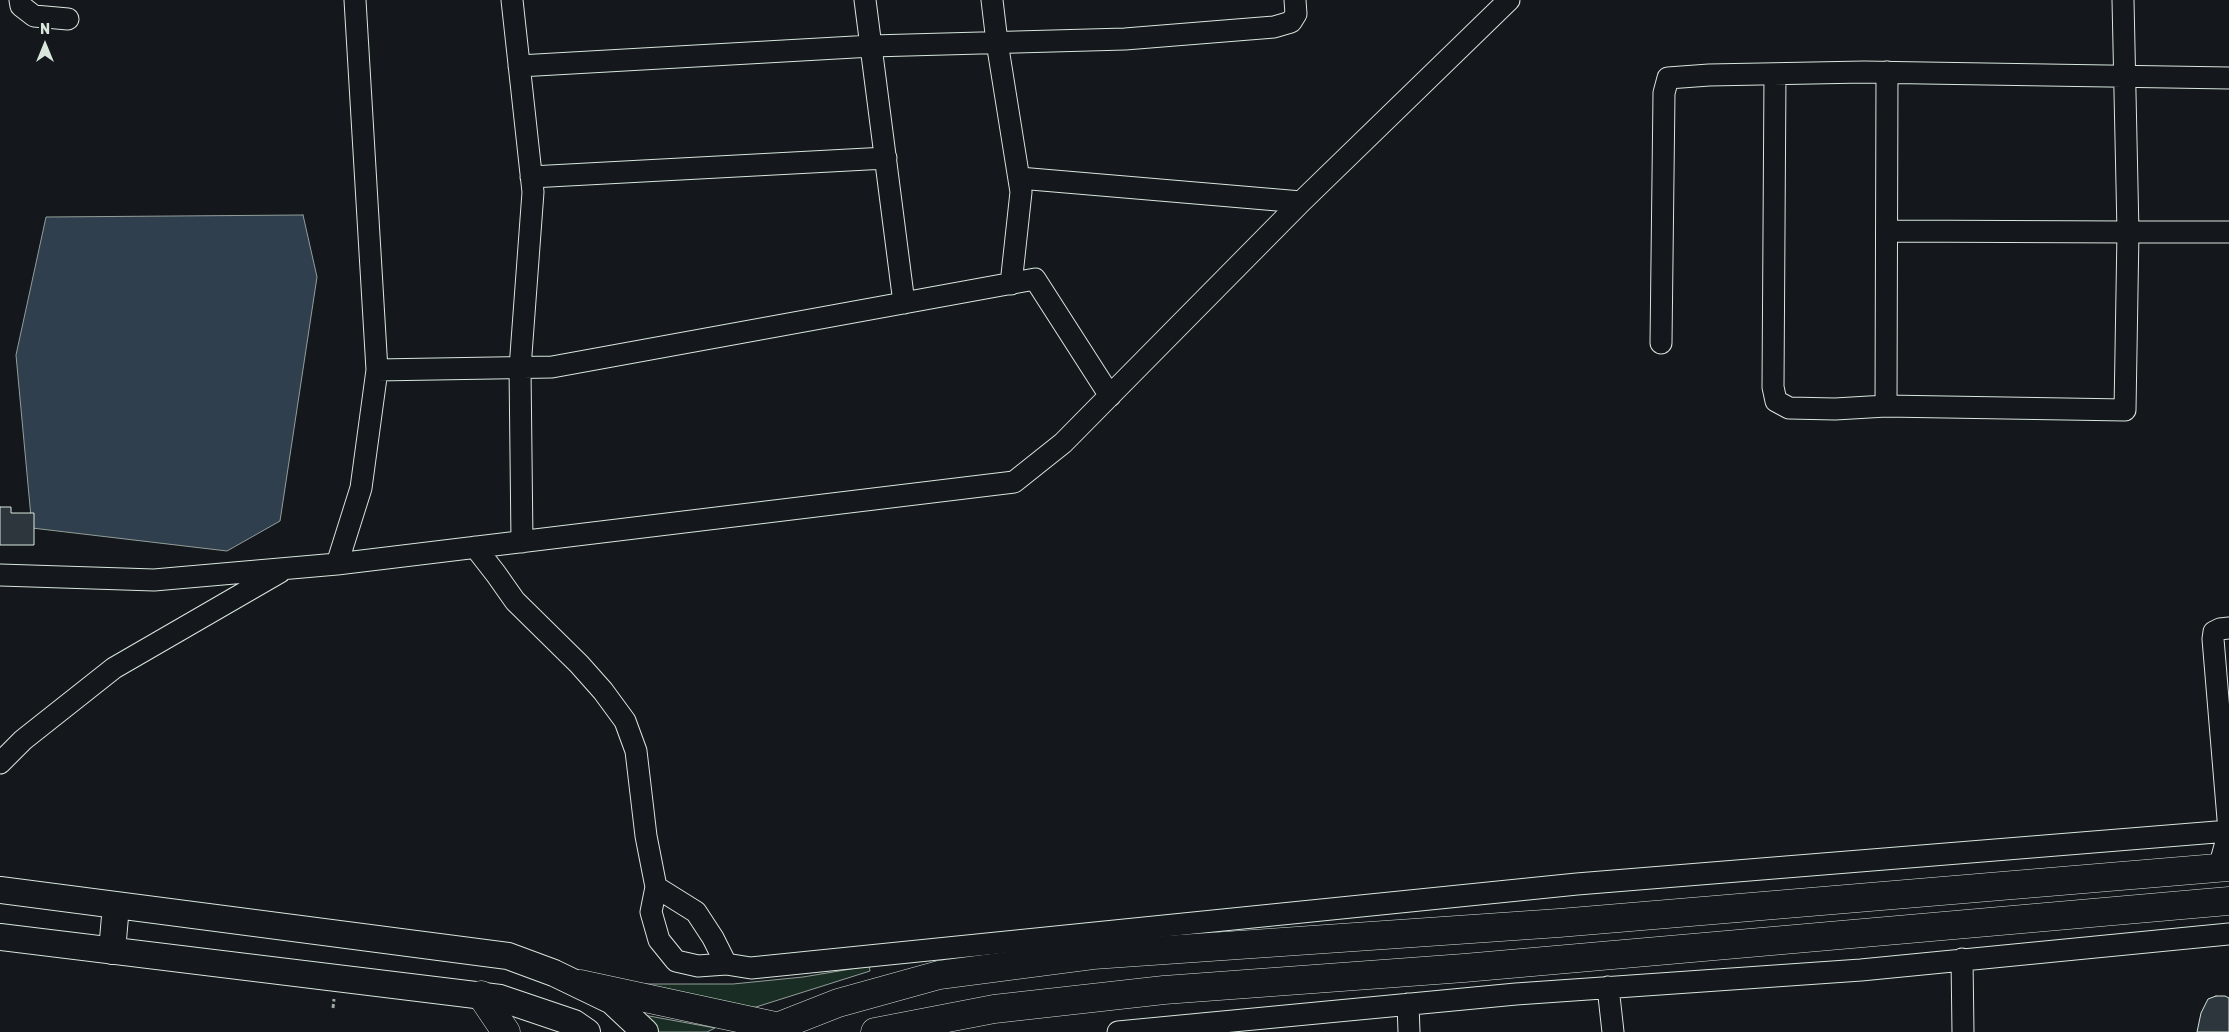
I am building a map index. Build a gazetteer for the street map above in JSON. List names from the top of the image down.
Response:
{
  "north": "top"
}
